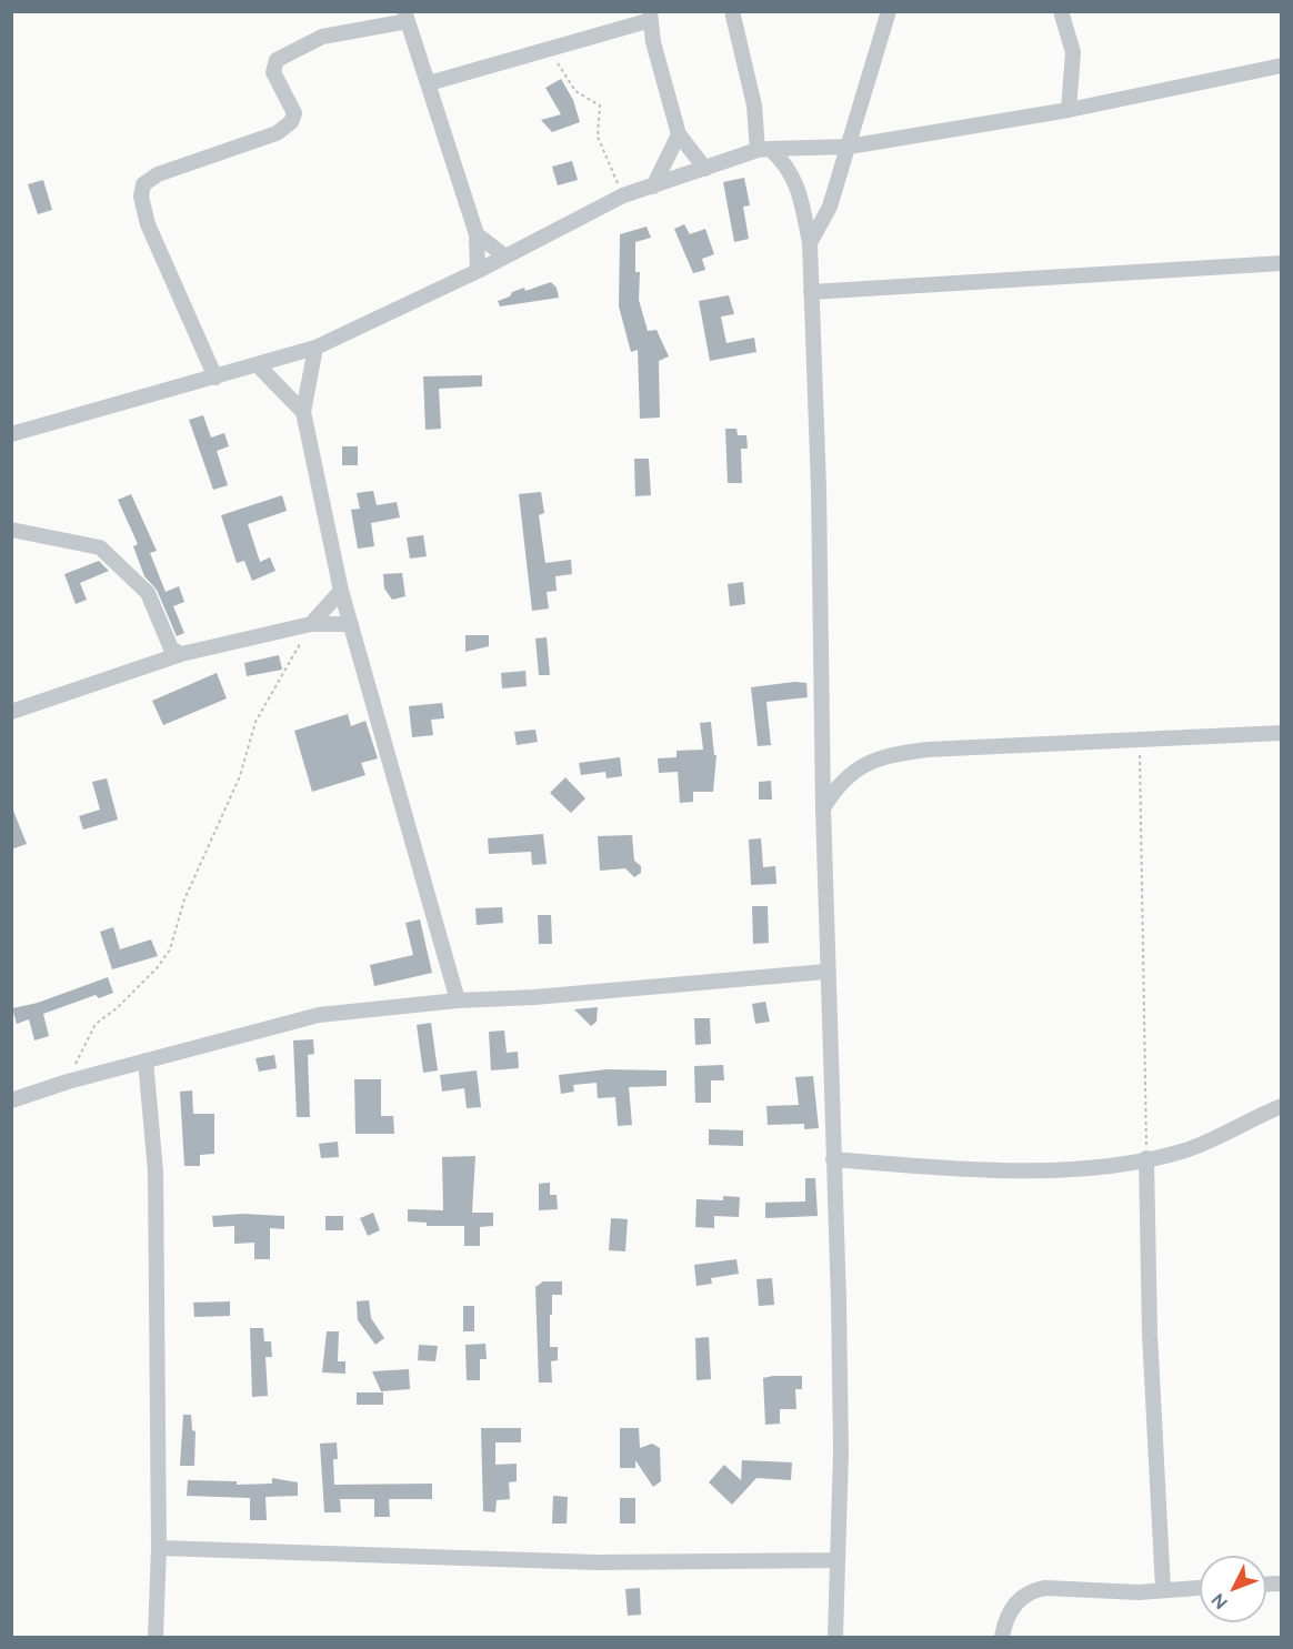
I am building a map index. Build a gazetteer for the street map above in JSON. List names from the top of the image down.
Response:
{
  "north": "bottom left"
}
